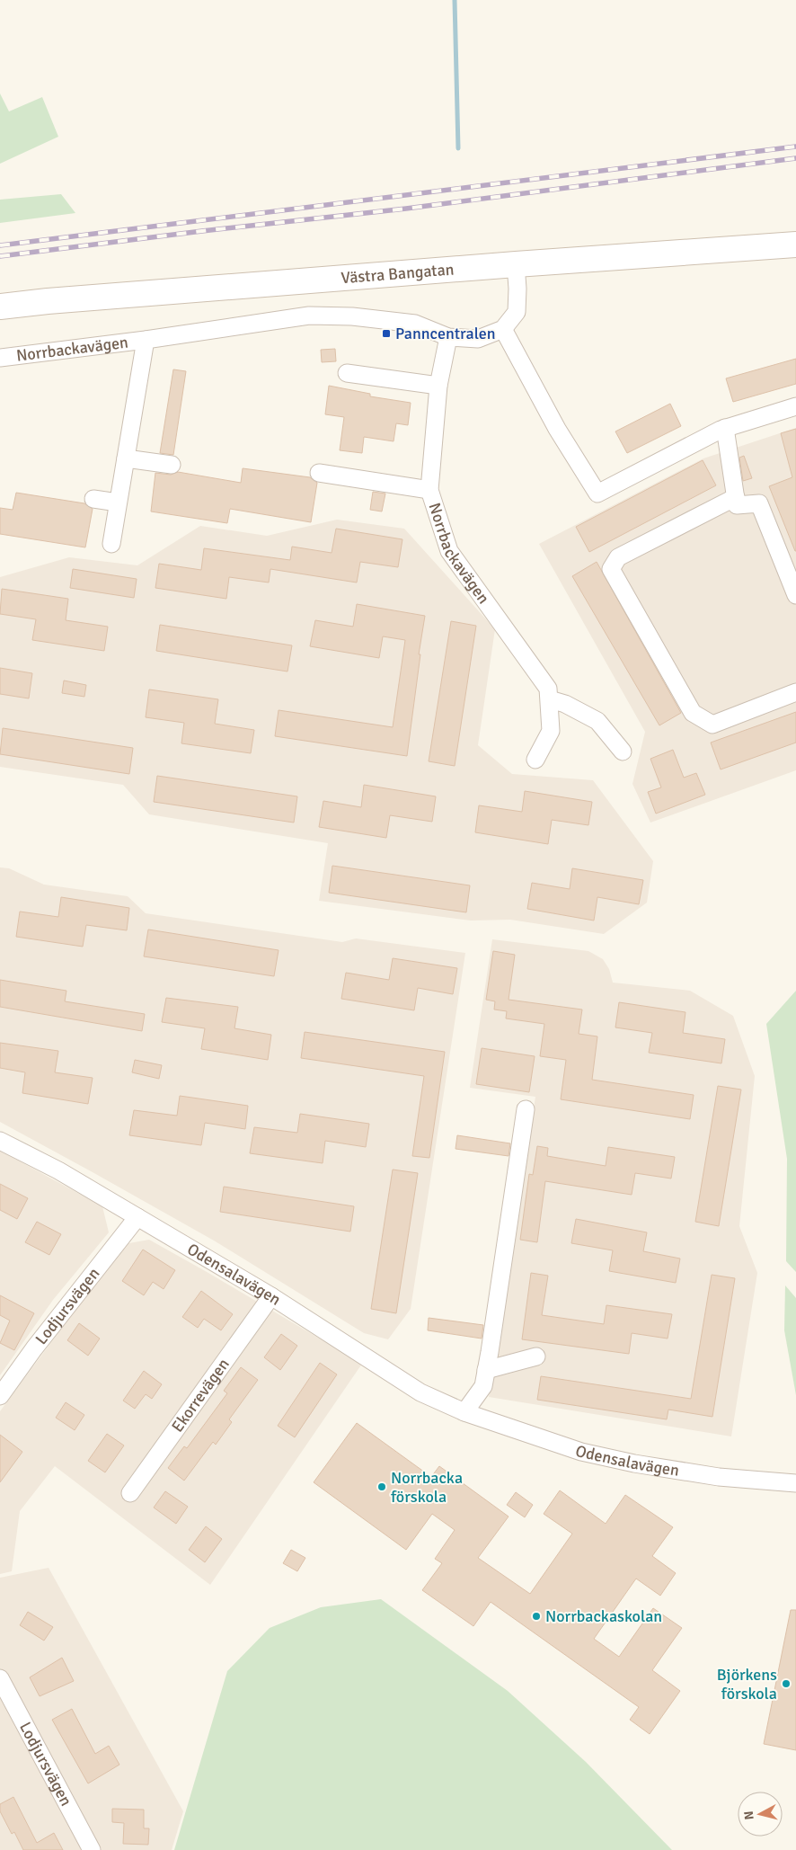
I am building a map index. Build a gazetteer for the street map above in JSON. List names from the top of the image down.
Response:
{
  "streets": {
    "street": [
      "Västra Bangatan",
      "Norrbackavägen",
      "Odensalavägen",
      "Lodjursvägen",
      "Ekorrevägen"
    ]
  },
  "crossings": [
    ["Odensalavägen", "Lodjursvägen"],
    ["Odensalavägen", "Ekorrevägen"]
  ],
  "places": {
    "transit": ["Panncentralen"],
    "other": ["Norrbacka förskola", "Norrbackaskolan", "Björkens förskola"]
  },
  "north": "left"
}
